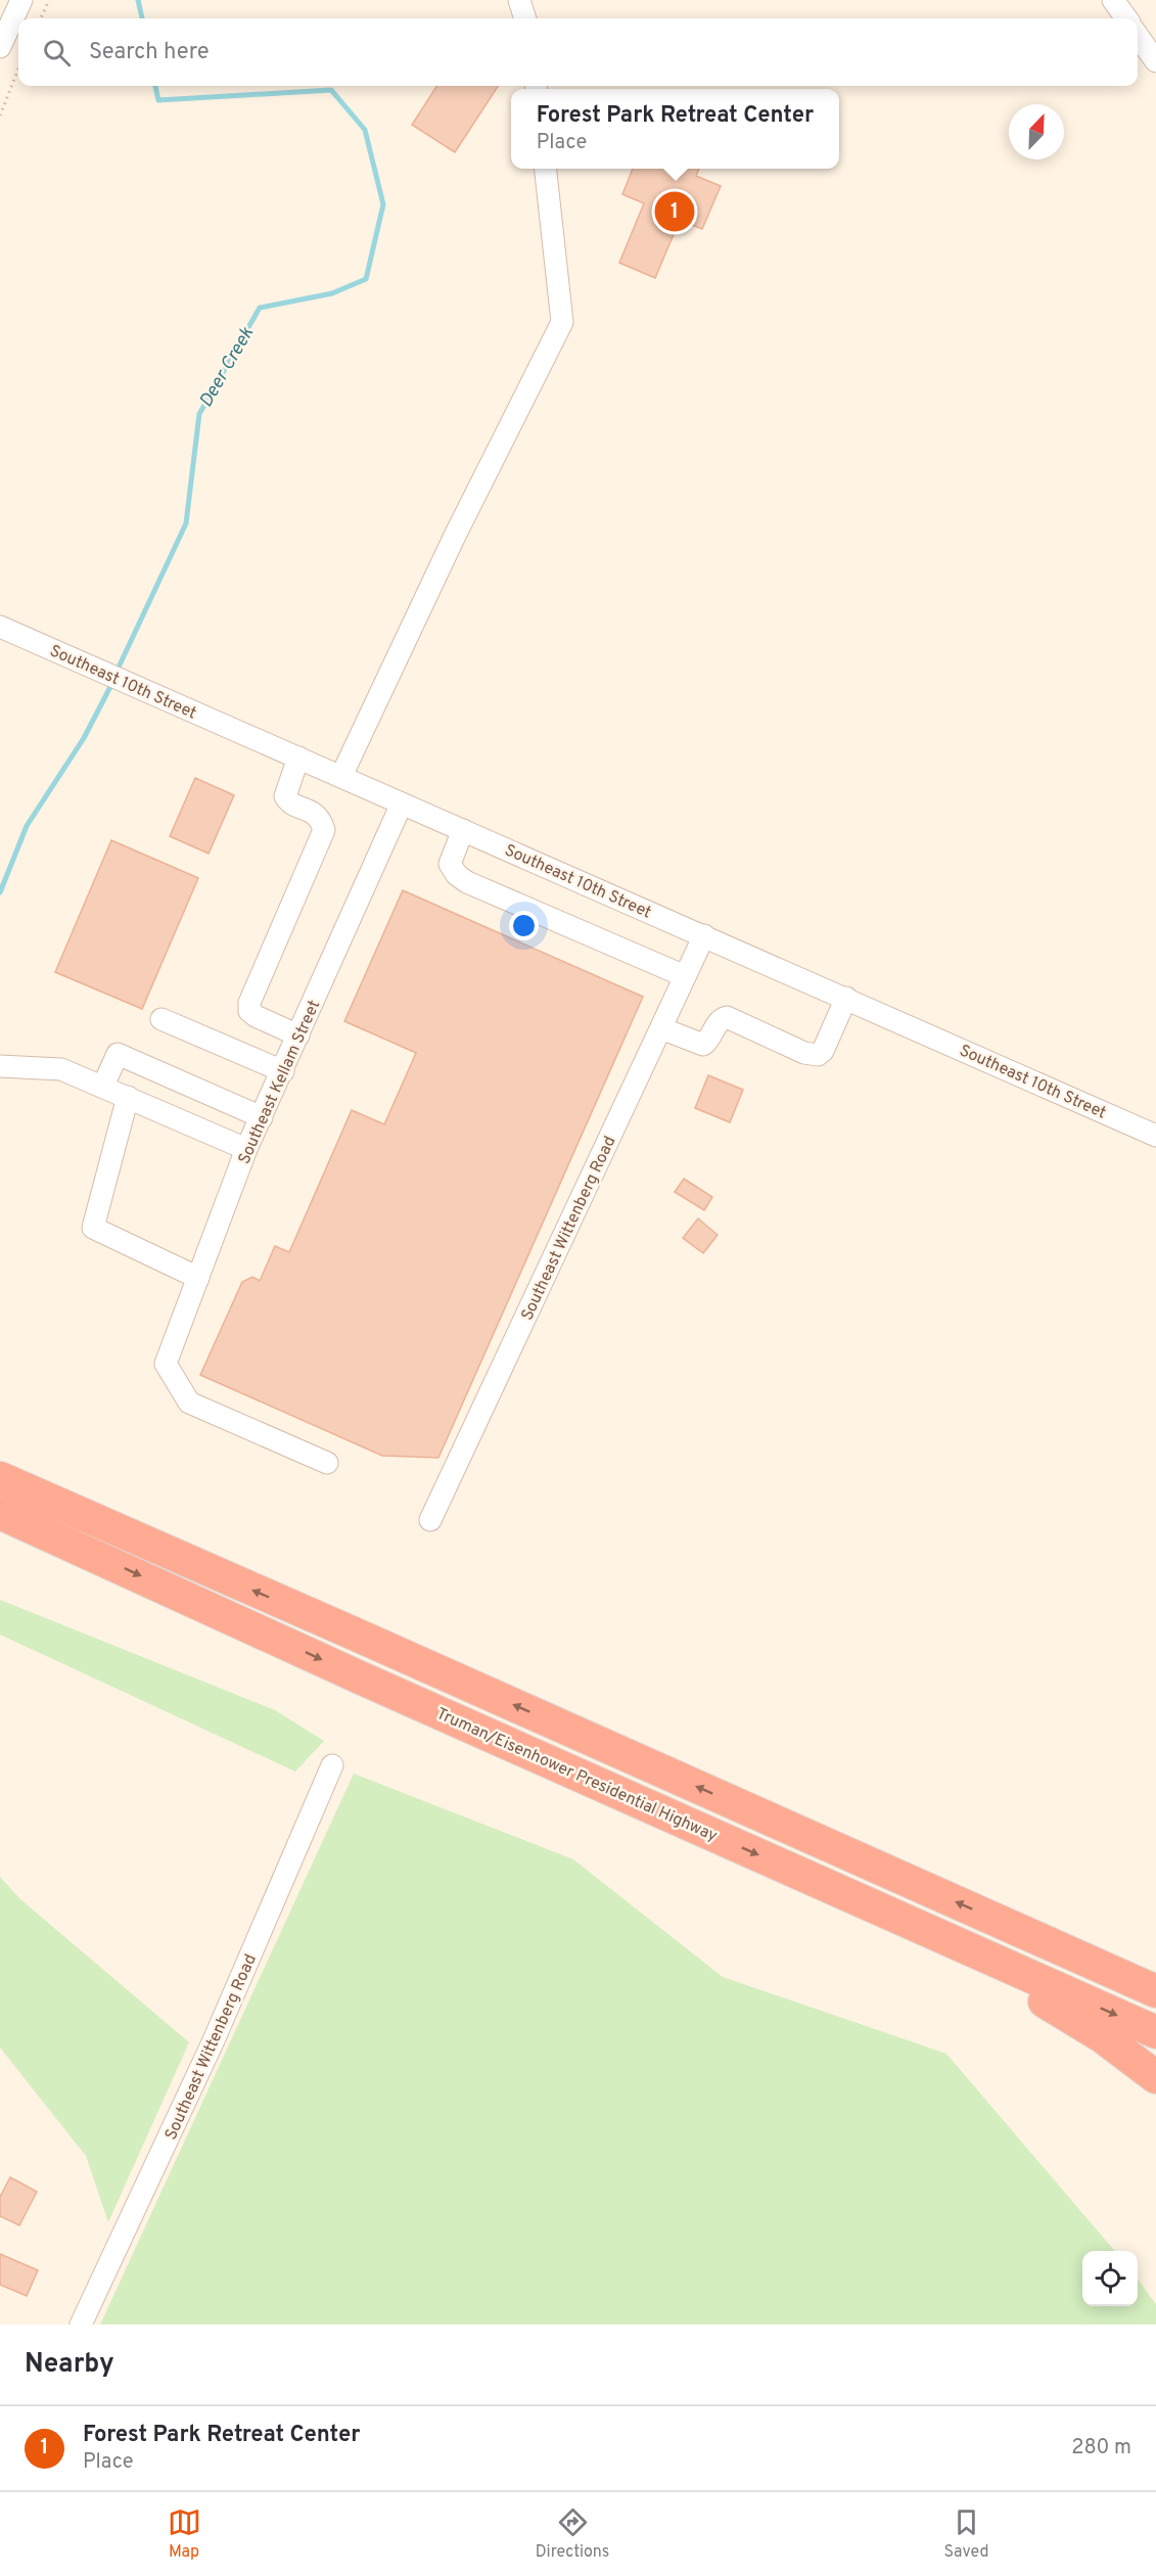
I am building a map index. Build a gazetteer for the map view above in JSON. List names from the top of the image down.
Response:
{
  "streets": {
    "highway": ["Truman/Eisenhower Presidential Highway"],
    "street": ["Southeast 10th Street", "Southeast Kellam Street", "Southeast Wittenberg Road"]
  },
  "crossings": [
    ["Southeast 10th Street", "Southeast Kellam Street"],
    ["Southeast 10th Street", "Southeast Wittenberg Road"]
  ],
  "water": ["Deer Creek"],
  "north": "top right",
  "page": {
    "search": "Search here",
    "popup": ["Forest Park Retreat Center", "Place"],
    "pins": "1",
    "heading": "Nearby",
    "list": [
      {
        "mark": "1",
        "name": "Forest Park Retreat Center",
        "note": "Place",
        "value": "280 m"
      }
    ],
    "nav": ["Map", "Directions", "Saved"]
  }
}
